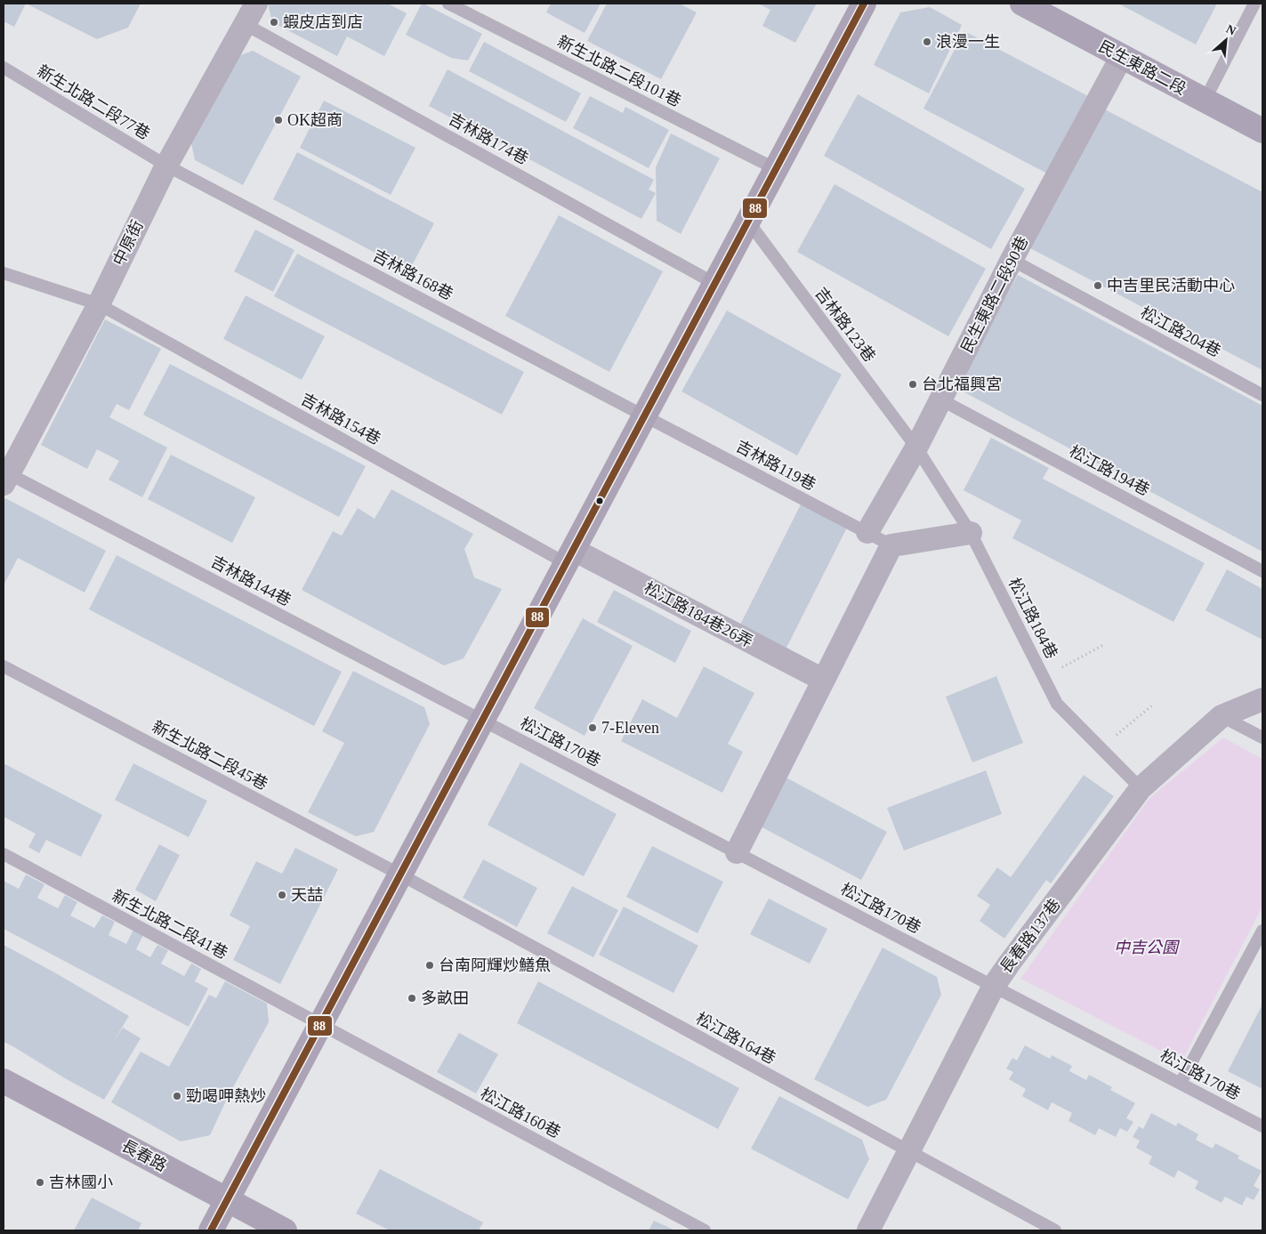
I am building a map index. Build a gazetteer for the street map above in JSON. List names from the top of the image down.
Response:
{
  "streets": {
    "street": [
      "民生東路二段",
      "中原街",
      "民生東路二段90巷",
      "松江路184巷26弄",
      "長春路137巷",
      "長春路"
    ],
    "lane": [
      "新生北路二段101巷",
      "新生北路二段77巷",
      "吉林路174巷",
      "吉林路168巷",
      "吉林路123巷",
      "松江路204巷",
      "吉林路154巷",
      "吉林路119巷",
      "松江路194巷",
      "吉林路144巷",
      "松江路184巷",
      "松江路170巷",
      "新生北路二段45巷",
      "新生北路二段41巷",
      "松江路164巷",
      "松江路160巷"
    ]
  },
  "crossings": [
    ["民生東路二段", "民生東路二段90巷"],
    ["新生北路二段77巷", "中原街"],
    ["新生北路二段77巷", "吉林路168巷"],
    ["吉林路174巷", "中原街"],
    ["中原街", "吉林路168巷"],
    ["中原街", "吉林路154巷"],
    ["中原街", "吉林路144巷"],
    ["吉林路168巷", "吉林路119巷"],
    ["民生東路二段90巷", "吉林路123巷"],
    ["民生東路二段90巷", "松江路204巷"],
    ["民生東路二段90巷", "吉林路119巷"],
    ["民生東路二段90巷", "松江路194巷"],
    ["民生東路二段90巷", "松江路184巷"],
    ["吉林路123巷", "松江路184巷"],
    ["吉林路154巷", "松江路184巷26弄"],
    ["吉林路144巷", "松江路170巷"],
    ["松江路184巷", "長春路137巷"],
    ["松江路170巷", "長春路137巷"],
    ["新生北路二段45巷", "松江路164巷"],
    ["新生北路二段41巷", "松江路160巷"],
    ["長春路137巷", "松江路164巷"]
  ],
  "parks": ["中吉公園"],
  "places": [
    "蝦皮店到店",
    "浪漫一生",
    "OK超商",
    "中吉里民活動中心",
    "台北福興宮",
    "7-Eleven",
    "天喆",
    "台南阿輝炒鱔魚",
    "多畝田",
    "勁喝呷熱炒",
    "吉林國小"
  ],
  "lines": ["transit line 88"],
  "north": "top right"
}
